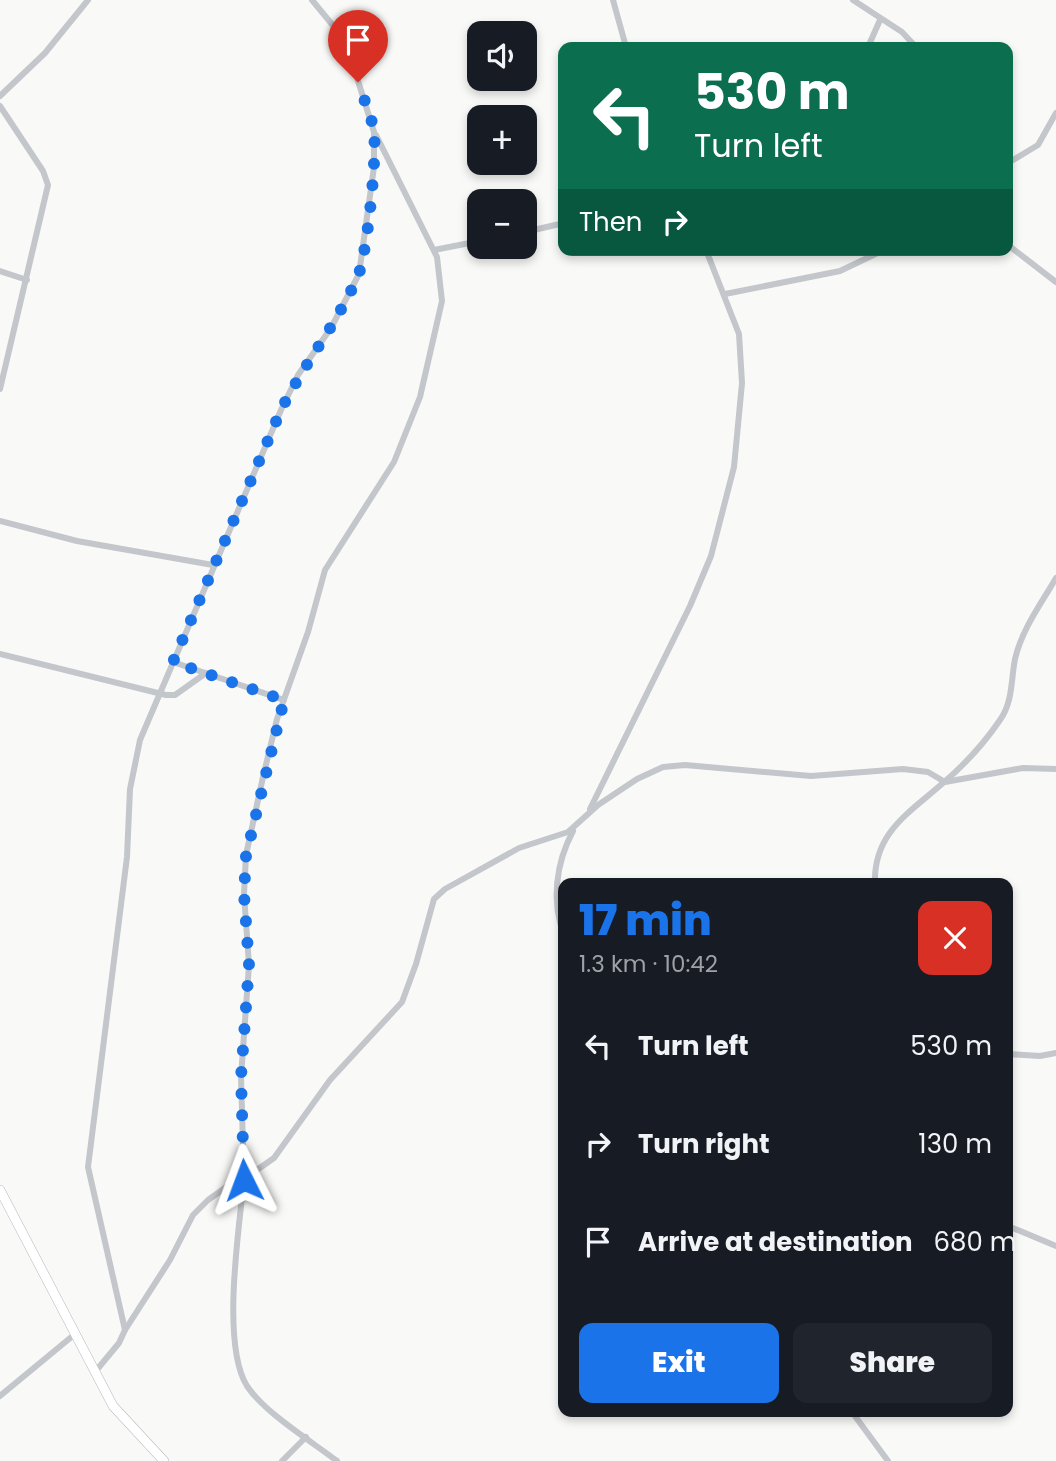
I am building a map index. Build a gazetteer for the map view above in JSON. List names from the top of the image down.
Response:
{
  "page": {
    "map_buttons": ["+", "−"],
    "turn": ["530 m", "Turn left"],
    "then": "Then",
    "heading": ["17 min", "1.3 km · 10:42"],
    "list": [
      {
        "name": "Turn left",
        "value": "530 m"
      },
      {
        "name": "Turn right",
        "value": "130 m"
      },
      {
        "name": "Arrive at destination",
        "value": "680 m"
      }
    ],
    "buttons": ["Exit", "Share"]
  }
}
